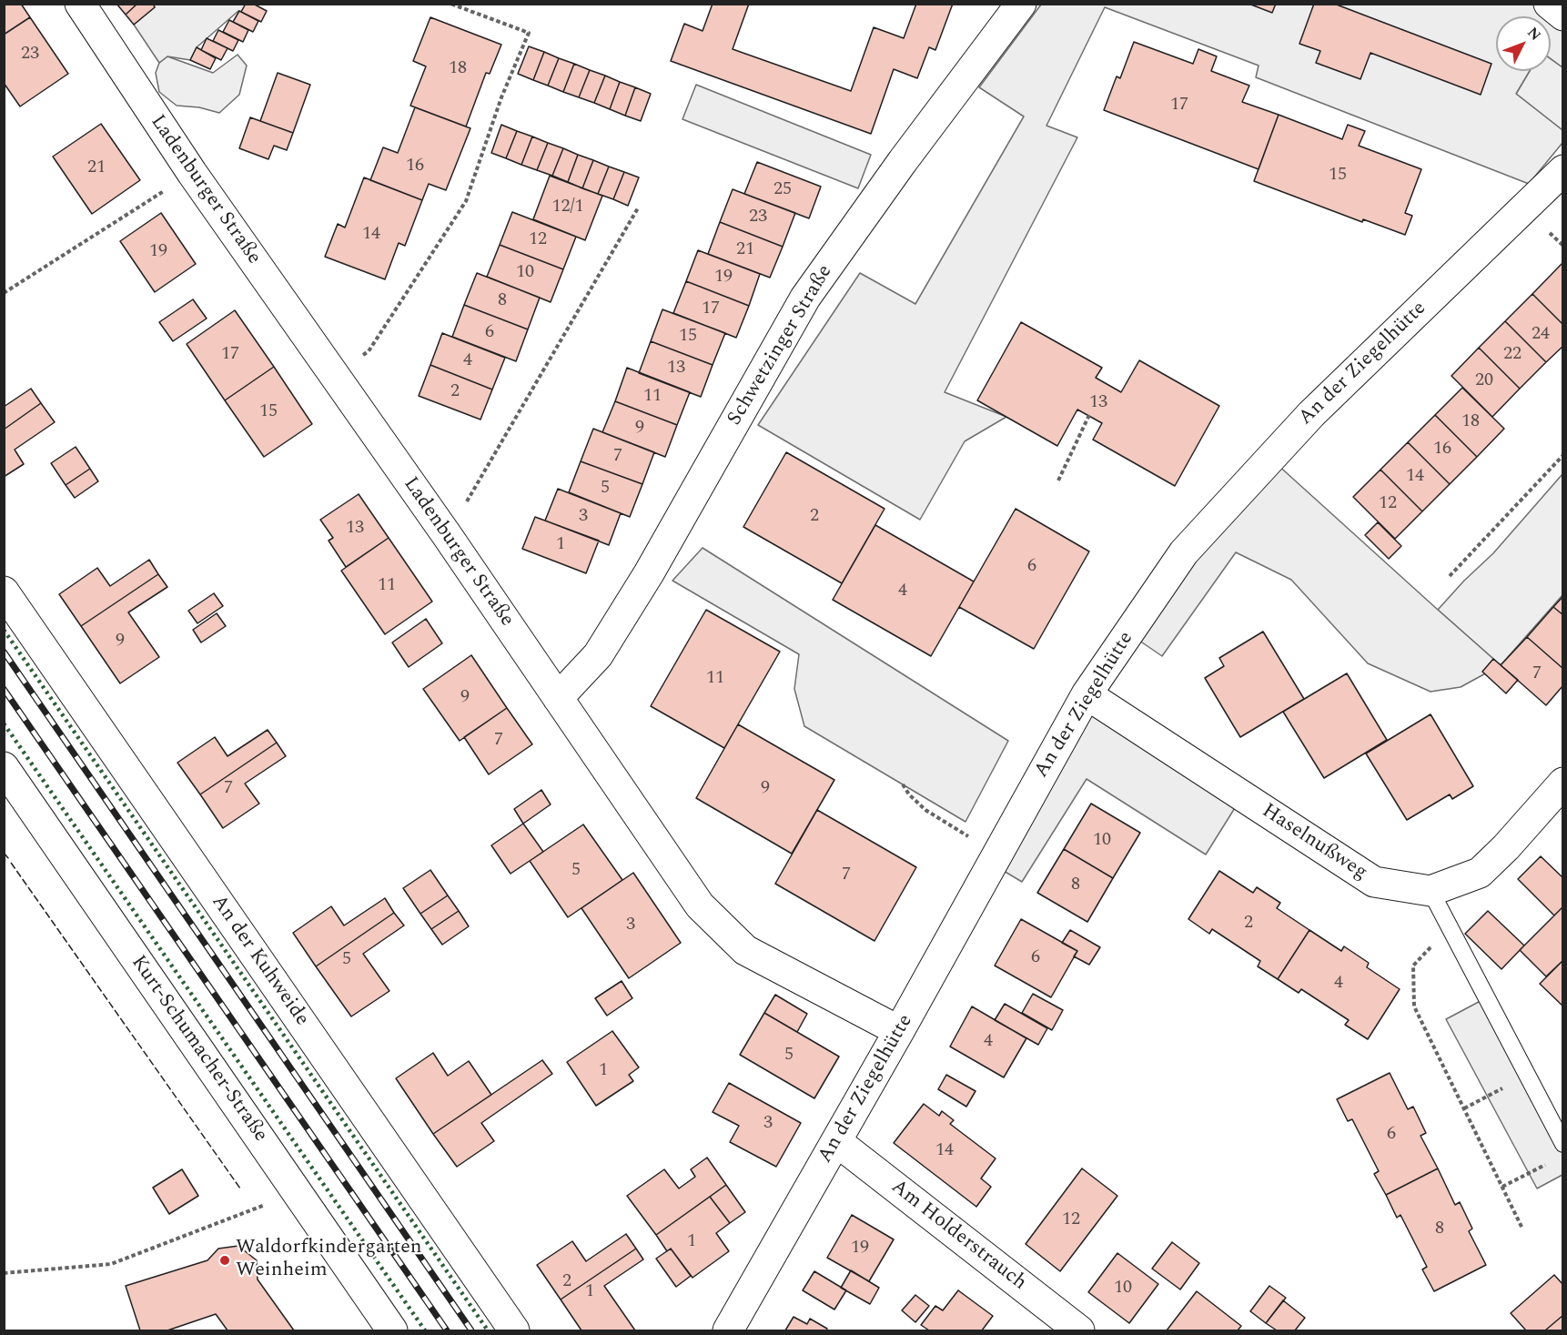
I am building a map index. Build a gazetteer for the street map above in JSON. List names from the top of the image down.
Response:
{
  "streets": {
    "street": [
      "Ladenburger Straße",
      "Schwetzinger Straße",
      "An der Ziegelhütte",
      "Haselnußweg",
      "An der Kuhweide",
      "Kurt-Schumacher-Straße",
      "Am Holderstrauch"
    ]
  },
  "crossings": [
    ["Ladenburger Straße", "Schwetzinger Straße"],
    ["Ladenburger Straße", "An der Ziegelhütte"],
    ["An der Ziegelhütte", "Haselnußweg"],
    ["An der Ziegelhütte", "Am Holderstrauch"]
  ],
  "places": ["Waldorfkindergarten Weinheim"],
  "house_numbers": [
    "23",
    "18",
    "17",
    "16",
    "21",
    "15",
    "25",
    "12/1",
    "23",
    "14",
    "12",
    "21",
    "19",
    "10",
    "19",
    "8",
    "17",
    "6",
    "24",
    "15",
    "17",
    "22",
    "4",
    "13",
    "20",
    "2",
    "11",
    "13",
    "15",
    "18",
    "9",
    "16",
    "7",
    "14",
    "5",
    "12",
    "3",
    "2",
    "13",
    "1",
    "6",
    "11",
    "4",
    "9",
    "7",
    "11",
    "9",
    "7",
    "7",
    "9",
    "10",
    "5",
    "7",
    "8",
    "2",
    "3",
    "6",
    "5",
    "4",
    "4",
    "5",
    "1",
    "3",
    "6",
    "14",
    "12",
    "8",
    "1",
    "19",
    "2",
    "10",
    "1"
  ],
  "north": "top right"
}
